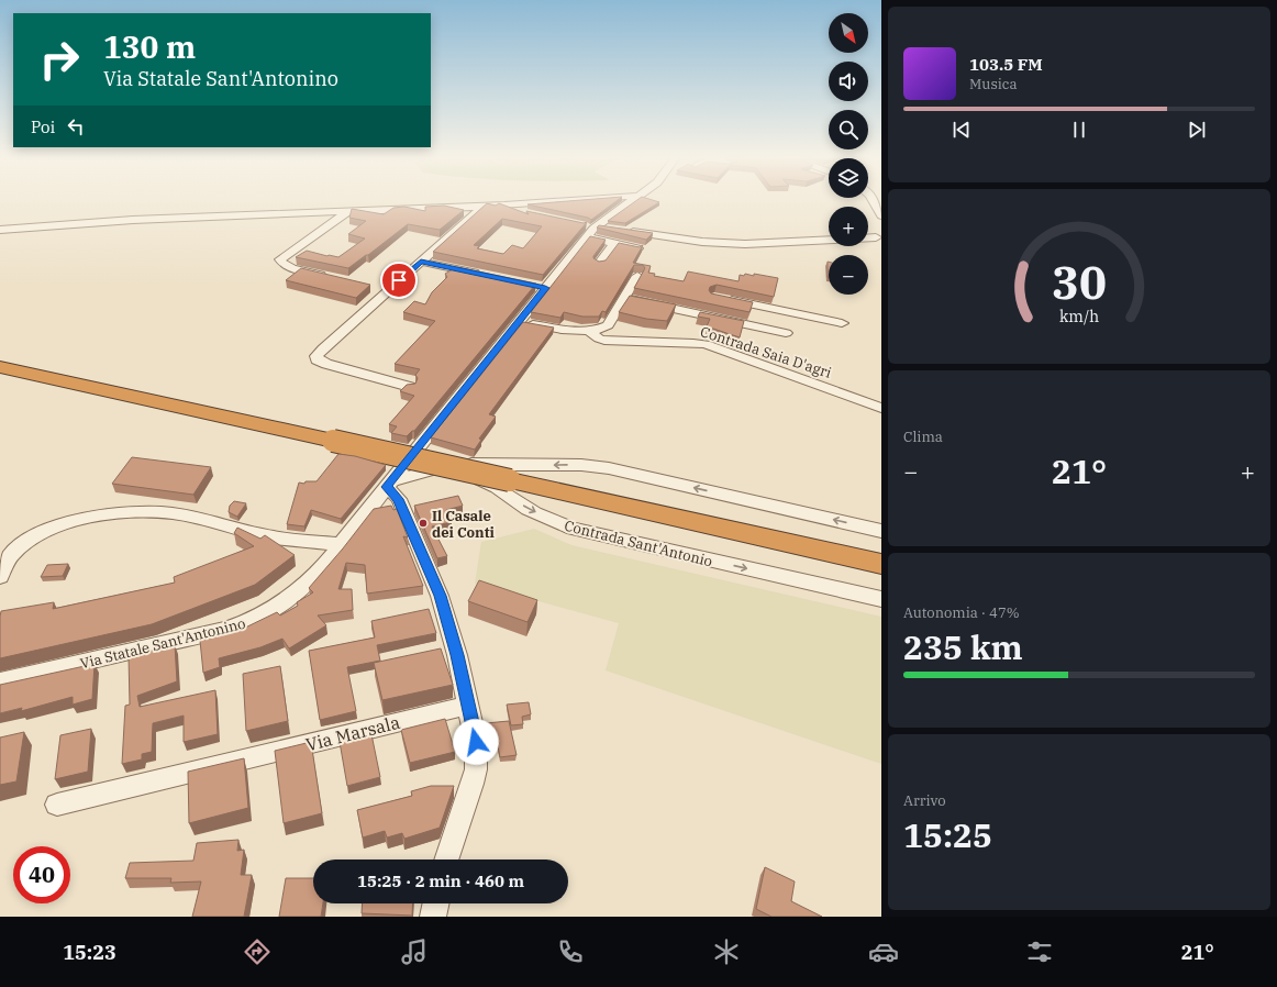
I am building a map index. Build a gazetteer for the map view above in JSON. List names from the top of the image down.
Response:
{
  "streets": {
    "street": [
      "Contrada Saia D'agri",
      "Contrada Sant'Antonio",
      "Via Statale Sant'Antonino",
      "Via Marsala"
    ]
  },
  "crossings": [
    ["Contrada Sant'Antonio", "Via Statale Sant'Antonino"]
  ],
  "places": ["Il Casale dei Conti"],
  "north": "bottom right",
  "page": {
    "map_buttons": ["+", "−"],
    "turn": ["130 m", "Via Statale Sant'Antonino"],
    "song": ["103.5 FM", "Musica"],
    "then": "Poi",
    "tile": [
      "Clima",
      ["Autonomia · 47%", "235 km"],
      ["Arrivo", "15:25"]
    ],
    "heat": ["−", "21°", "+"],
    "limit": "40",
    "trip": "15:25 · 2 min · 460 m",
    "tabs": ["15:23", "21°"],
    "gauge": ["30", "km/h"]
  }
}
